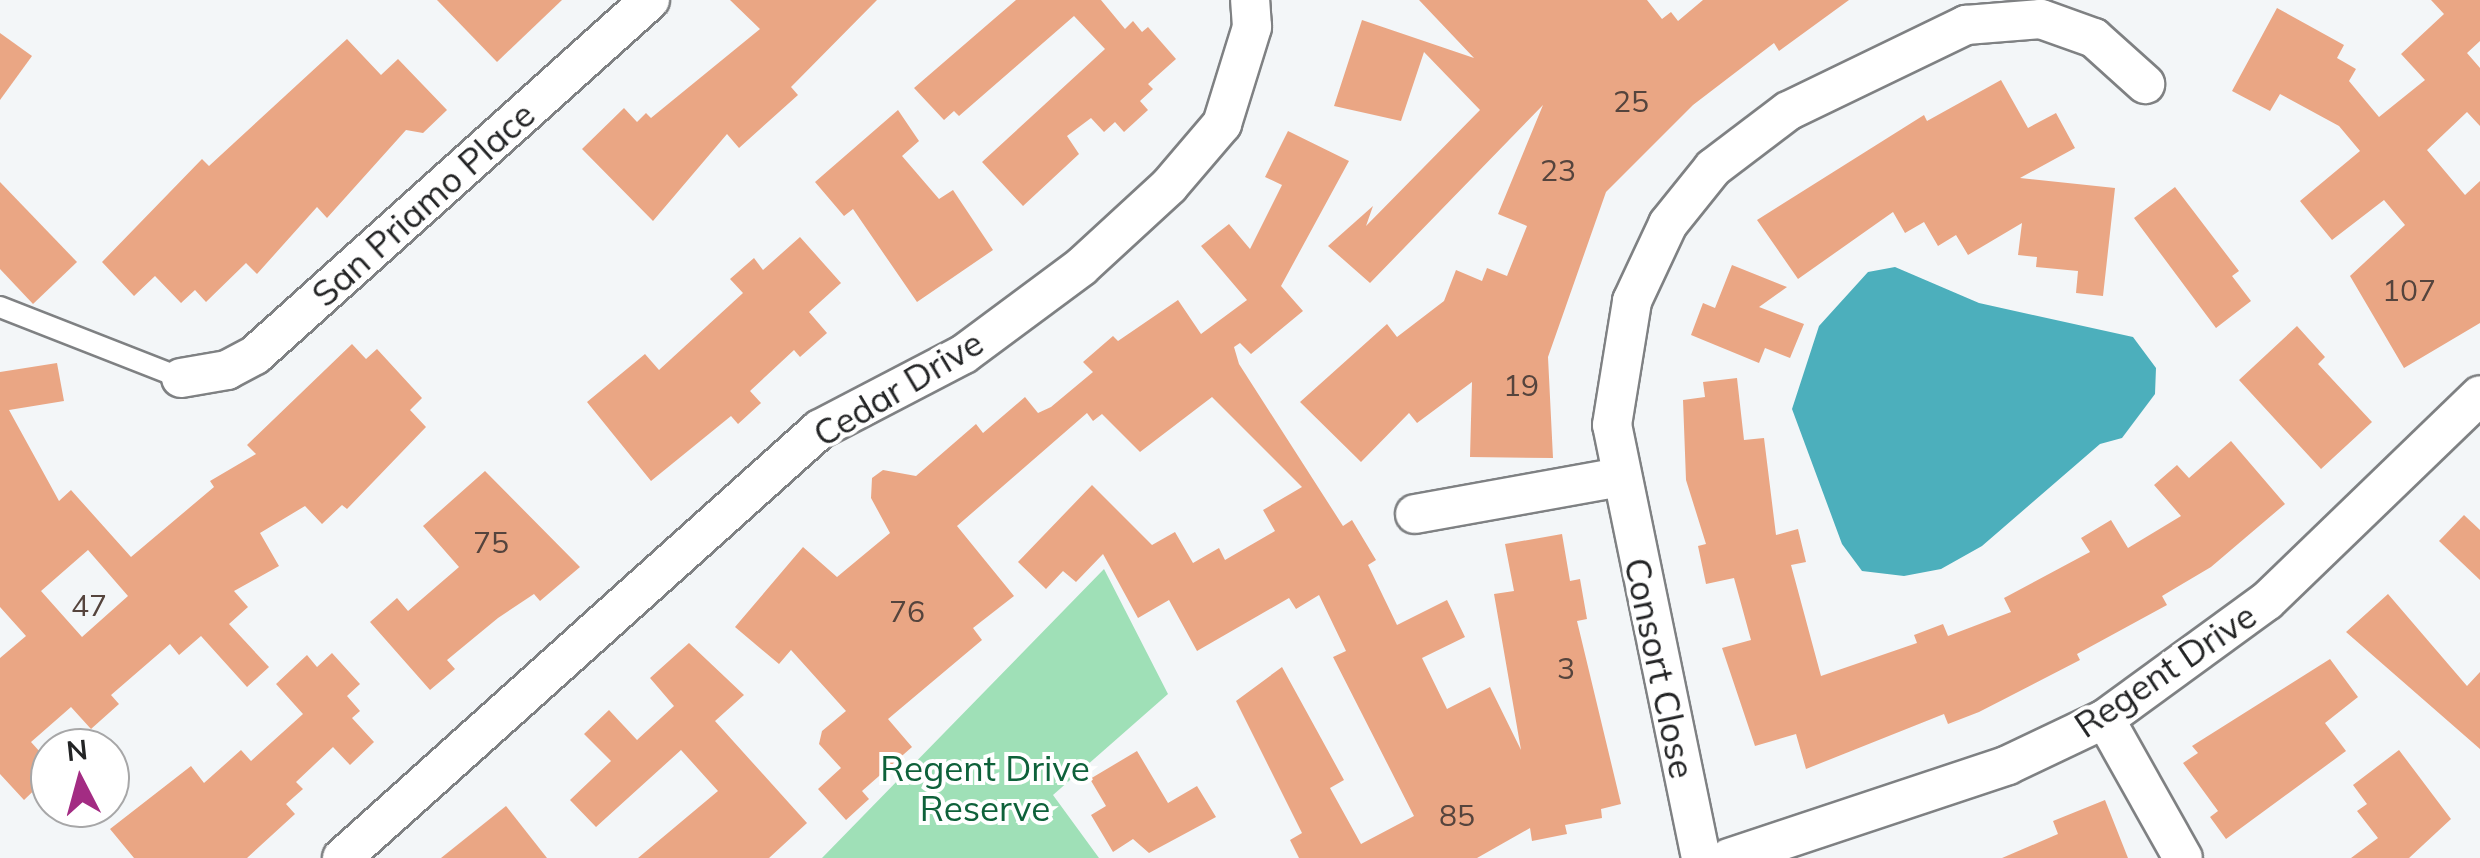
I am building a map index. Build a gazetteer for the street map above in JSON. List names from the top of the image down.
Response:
{
  "streets": {
    "street": [
      "San Priamo Place",
      "Cedar Drive",
      "Consort Close",
      "Regent Drive"
    ]
  },
  "parks": ["Regent Drive Reserve"],
  "house_numbers": [
    "25",
    "23",
    "107",
    "19",
    "75",
    "47",
    "76",
    "3",
    "85"
  ],
  "north": "top"
}
